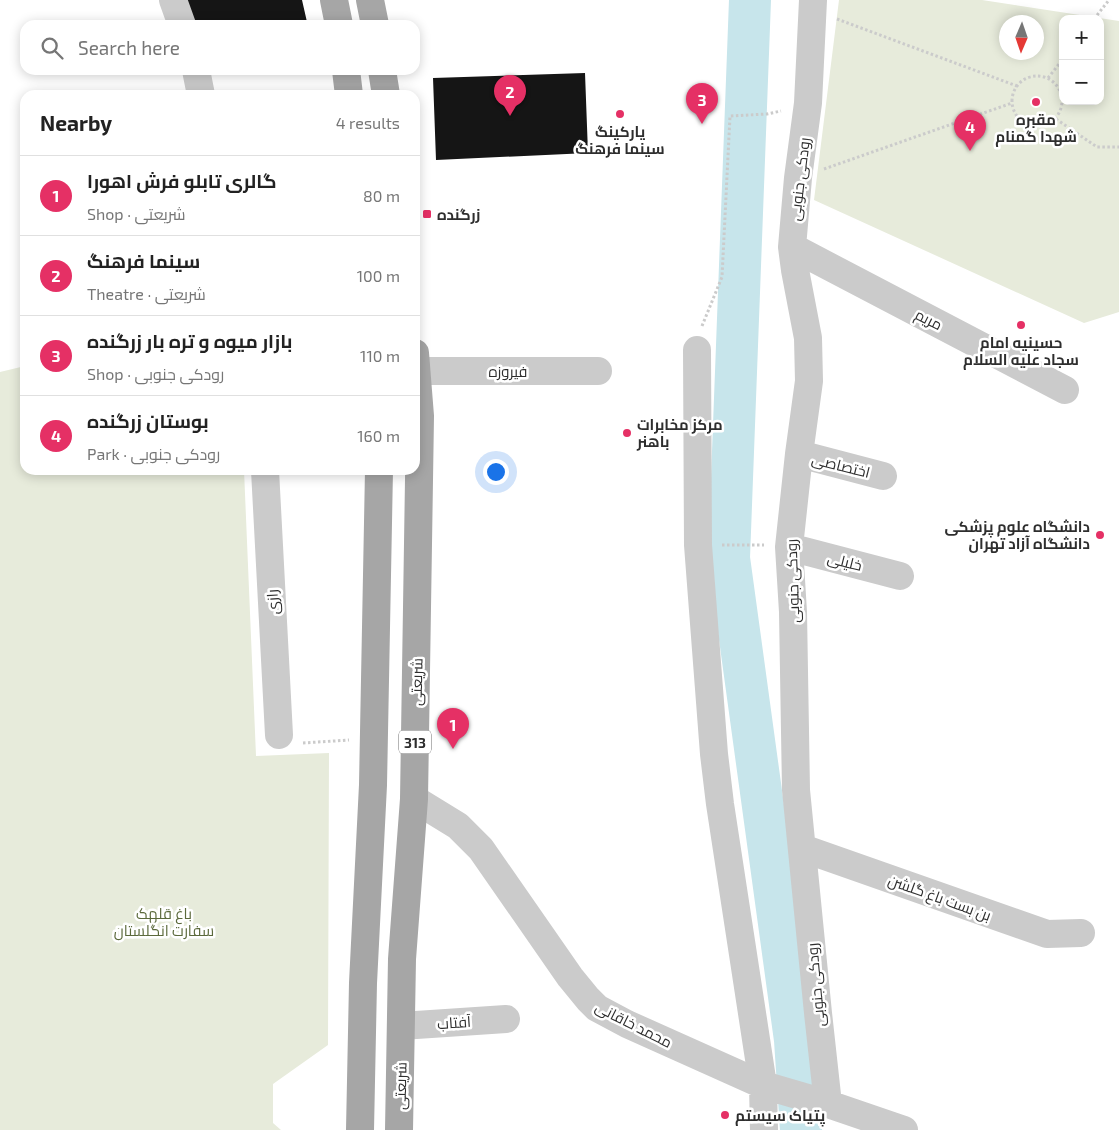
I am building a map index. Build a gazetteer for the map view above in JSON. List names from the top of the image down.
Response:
{
  "streets": {
    "main road": ["شریعتی", "313"],
    "street": [
      "رودکی جنوبی",
      "مریم",
      "فیروزه",
      "اختصاصی",
      "خلیلی",
      "رازی",
      "بن بست باغ گلشن",
      "آفتاب",
      "محمد خاقانی"
    ]
  },
  "crossings": [
    ["رودکی جنوبی", "مریم"],
    ["رودکی جنوبی", "اختصاصی"],
    ["رودکی جنوبی", "خلیلی"],
    ["رودکی جنوبی", "بن بست باغ گلشن"],
    ["رودکی جنوبی", "محمد خاقانی"],
    ["شریعتی", "آفتاب"],
    ["شریعتی", "محمد خاقانی"]
  ],
  "parks": ["باغ قلهک سفارت انگلستان"],
  "places": {
    "other": [
      "مقبره شهدا گمنام",
      "پارکینگ سینما فرهنگ",
      "حسینیه امام سجاد علیه السلام",
      "مرکز مخابرات باهنر",
      "دانشگاه علوم پزشکی دانشگاه آزاد تهران",
      "پتیاک سیستم"
    ],
    "transit": ["زرگنده"]
  },
  "north": "bottom",
  "page": {
    "map_buttons": ["+", "−"],
    "search": "Search here",
    "pins": [
      "2",
      "3",
      "4",
      "1"
    ],
    "heading": ["Nearby", "4 results"],
    "list": [
      {
        "mark": "1",
        "name": "گالری تابلو فرش اهورا",
        "note": "Shop · شریعتی",
        "value": "80 m"
      },
      {
        "mark": "2",
        "name": "سینما فرهنگ",
        "note": "Theatre · شریعتی",
        "value": "100 m"
      },
      {
        "mark": "3",
        "name": "بازار میوه و تره بار زرگنده",
        "note": "Shop · رودکی جنوبی",
        "value": "110 m"
      },
      {
        "mark": "4",
        "name": "بوستان زرگنده",
        "note": "Park · رودکی جنوبی",
        "value": "160 m"
      }
    ]
  }
}
